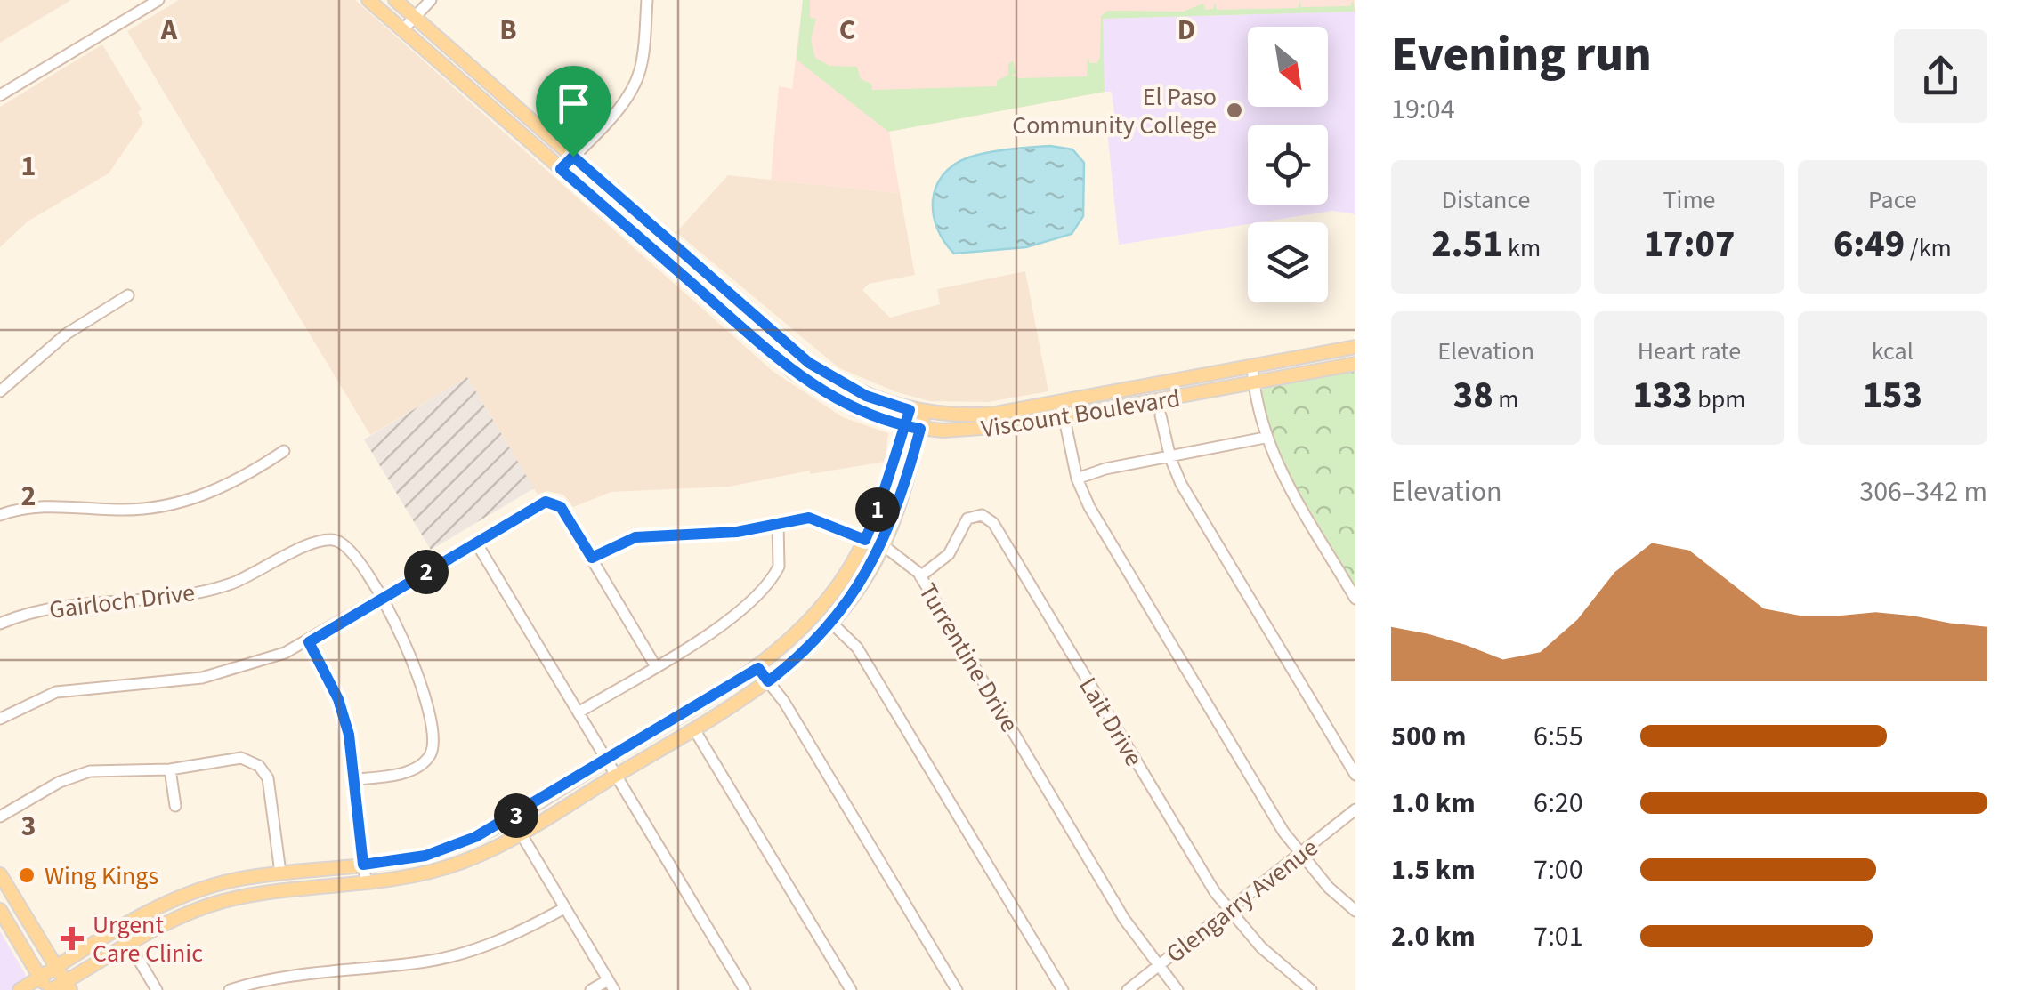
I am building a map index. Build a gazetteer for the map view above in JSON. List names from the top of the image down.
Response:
{
  "streets": {
    "main road": ["Viscount Boulevard"],
    "street": [
      "Gairloch Drive",
      "Turrentine Drive",
      "Lait Drive",
      "Glengarry Avenue"
    ]
  },
  "crossings": [
    ["Turrentine Drive", "Lait Drive"],
    ["Turrentine Drive", "Glengarry Avenue"],
    ["Lait Drive", "Glengarry Avenue"]
  ],
  "places": {
    "other": ["El Paso Community College", "Wing Kings"],
    "health": ["Urgent Care Clinic"]
  },
  "north": "bottom right",
  "page": {
    "heading": ["Evening run", "19:04"],
    "stats": [
      ["Distance", "2.51 km"],
      ["Time", "17:07"],
      ["Pace", "6:49 /km"],
      ["Elevation", "38 m"],
      ["Heart rate", "133 bpm"],
      ["kcal", "153"]
    ],
    "chart": ["Elevation", "306–342 m"],
    "pins": ["1", "2", "3"],
    "list": [
      {
        "name": "500 m",
        "note": "6:55"
      },
      {
        "name": "1.0 km",
        "note": "6:20"
      },
      {
        "name": "1.5 km",
        "note": "7:00"
      },
      {
        "name": "2.0 km",
        "note": "7:01"
      }
    ]
  },
  "grid": {
    "columns": [
      "A",
      "B",
      "C",
      "D"
    ],
    "rows": ["1", "2", "3"]
  }
}
